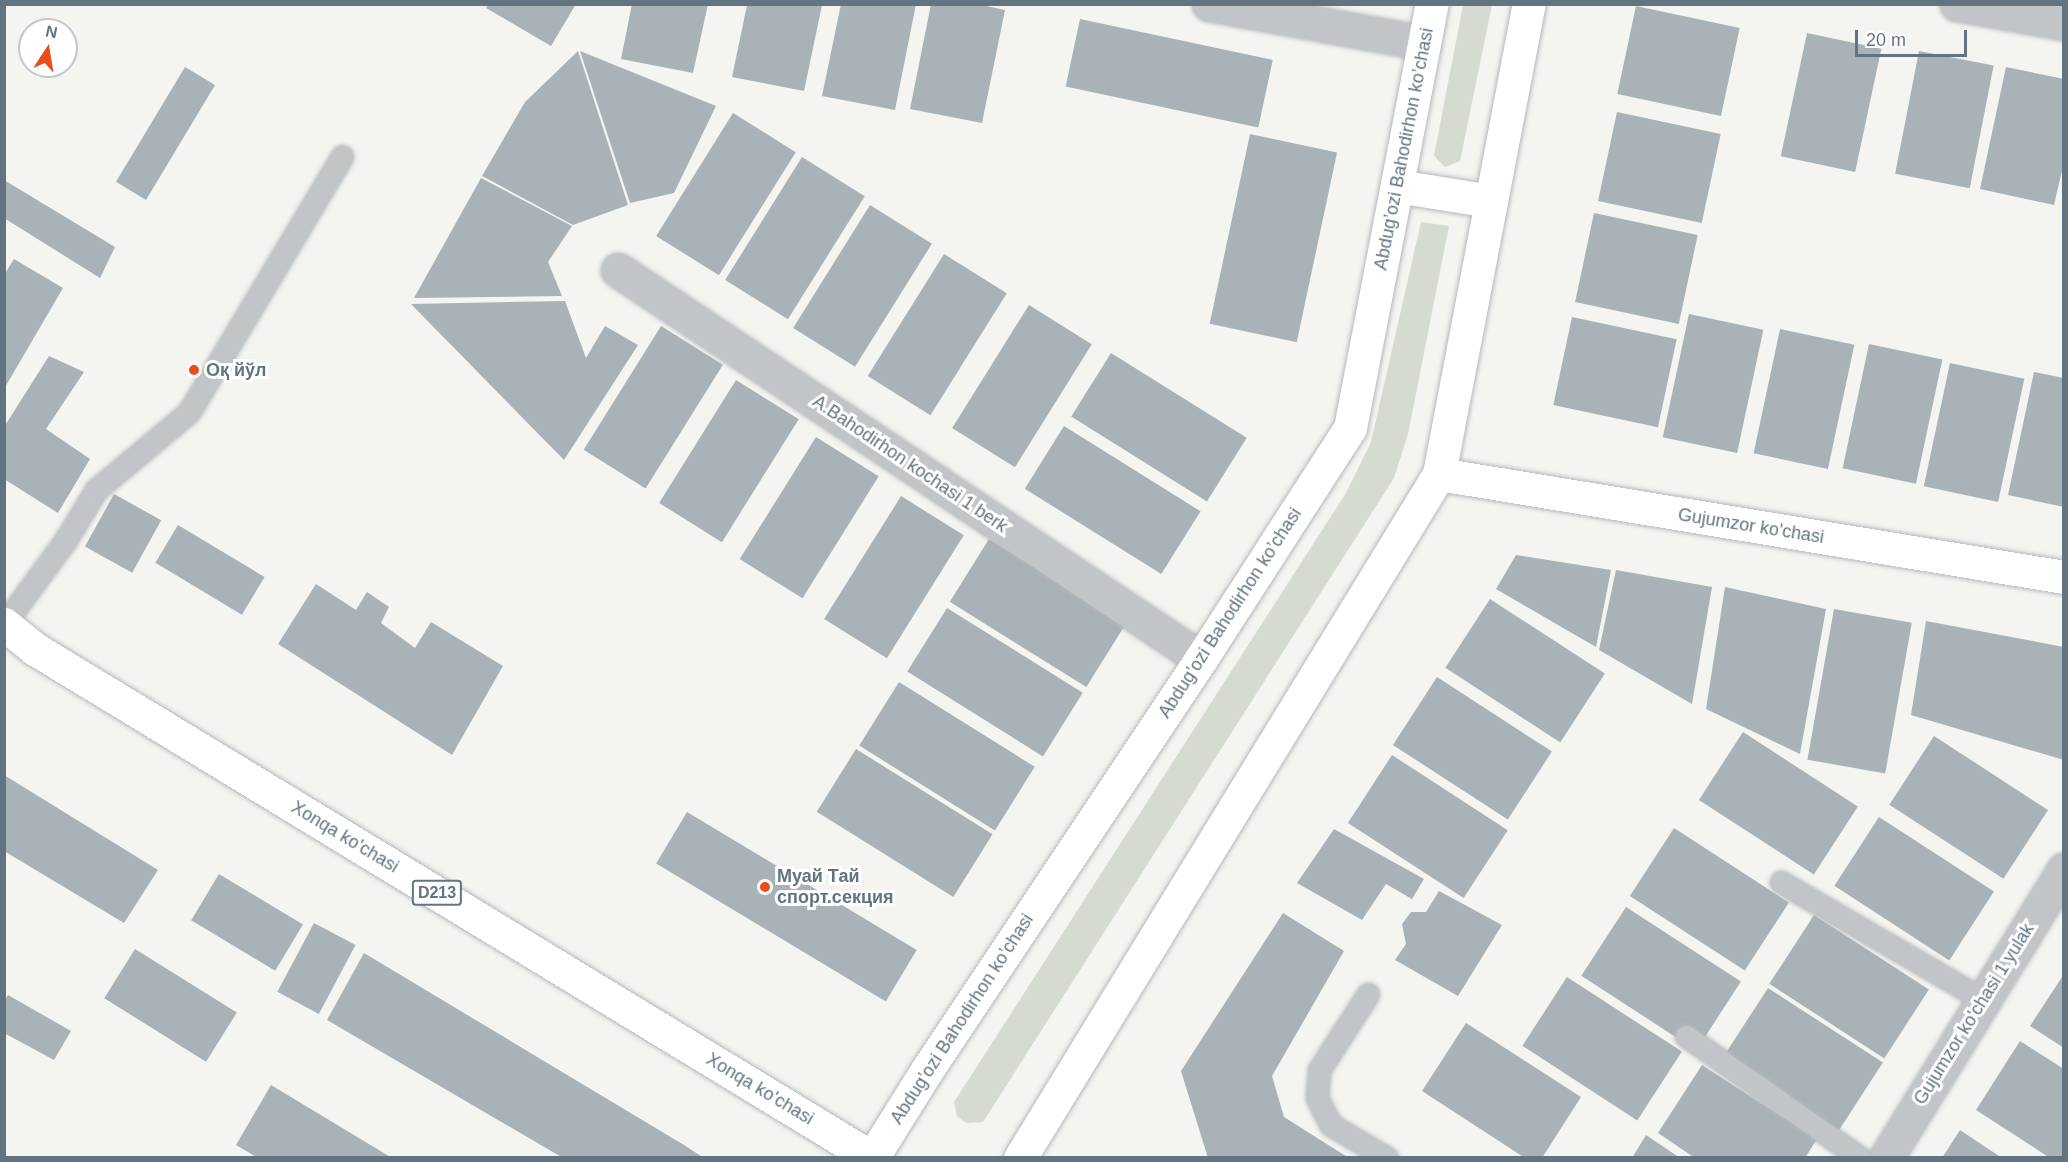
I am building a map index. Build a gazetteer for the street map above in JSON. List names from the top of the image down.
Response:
{
  "streets": {
    "main road": [
      "Abdug’ozi Bahodirhon ko’chasi",
      "Gujumzor ko'chasi",
      "Xonqa ko'chasi",
      "D213"
    ],
    "street": ["A.Bahodirhon kochasi 1 berk", "Gujumzor ko'chasi 1 yulak"]
  },
  "crossings": [
    ["Abdug’ozi Bahodirhon ko’chasi", "A.Bahodirhon kochasi 1 berk"],
    ["Abdug’ozi Bahodirhon ko’chasi", "Xonqa ko'chasi"]
  ],
  "places": ["Оқ йўл", "Муай Тай спорт.секция"],
  "scale_bar": "20 m",
  "north": "top"
}
